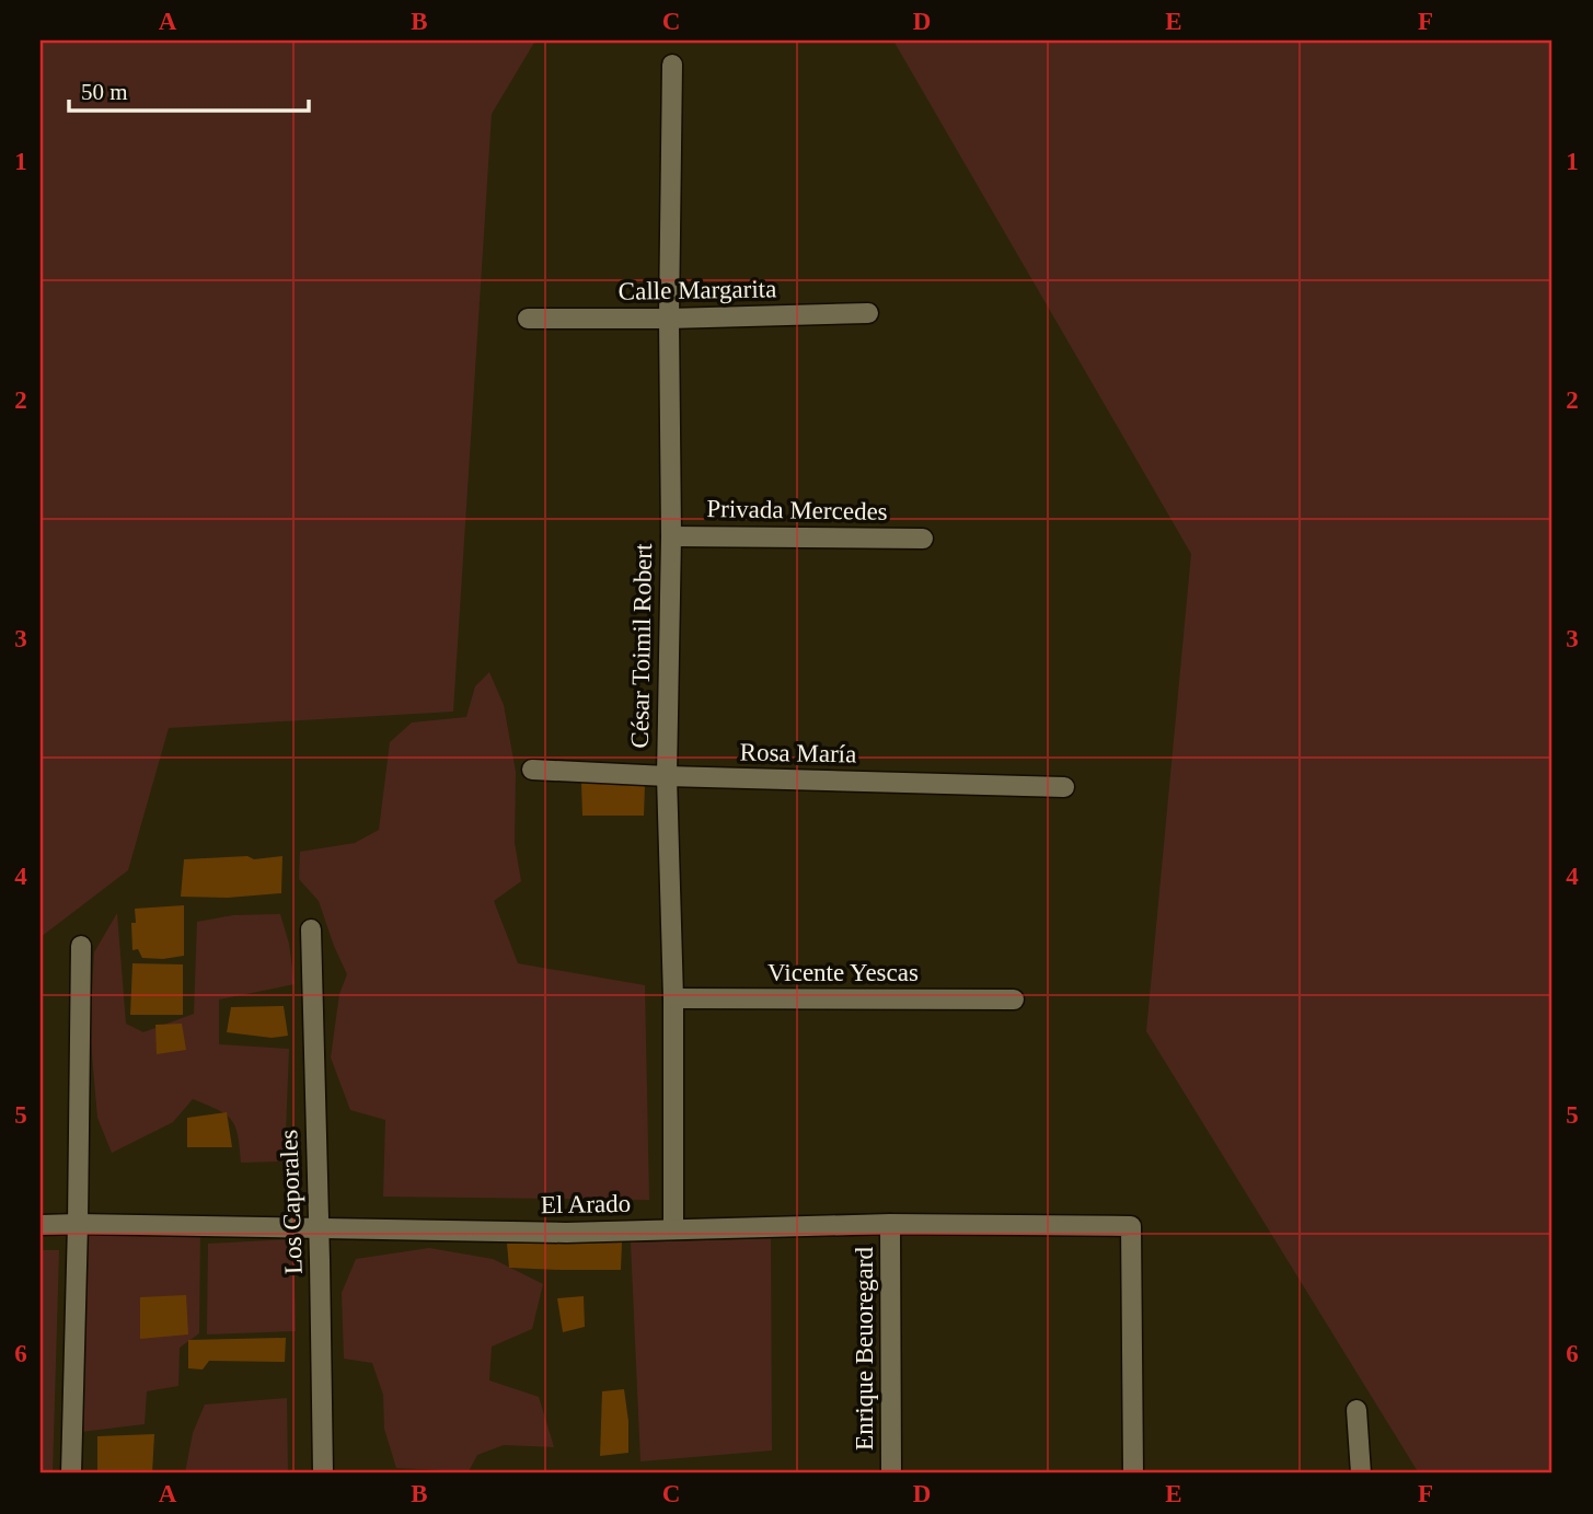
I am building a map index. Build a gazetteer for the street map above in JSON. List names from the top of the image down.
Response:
{
  "streets": {
    "street": [
      "Calle Margarita",
      "Privada Mercedes",
      "César Toimil Robert",
      "Rosa María",
      "Vicente Yescas",
      "Los Caporales",
      "El Arado",
      "Enrique Beuoregard"
    ]
  },
  "crossings": [
    ["Calle Margarita", "César Toimil Robert"],
    ["Privada Mercedes", "César Toimil Robert"],
    ["César Toimil Robert", "Rosa María"],
    ["César Toimil Robert", "Vicente Yescas"],
    ["César Toimil Robert", "El Arado"],
    ["Los Caporales", "El Arado"],
    ["El Arado", "Enrique Beuoregard"]
  ],
  "scale_bar": "50 m",
  "grid": {
    "columns": [
      "A",
      "B",
      "C",
      "D",
      "E",
      "F"
    ],
    "rows": [
      "1",
      "2",
      "3",
      "4",
      "5",
      "6"
    ]
  }
}
